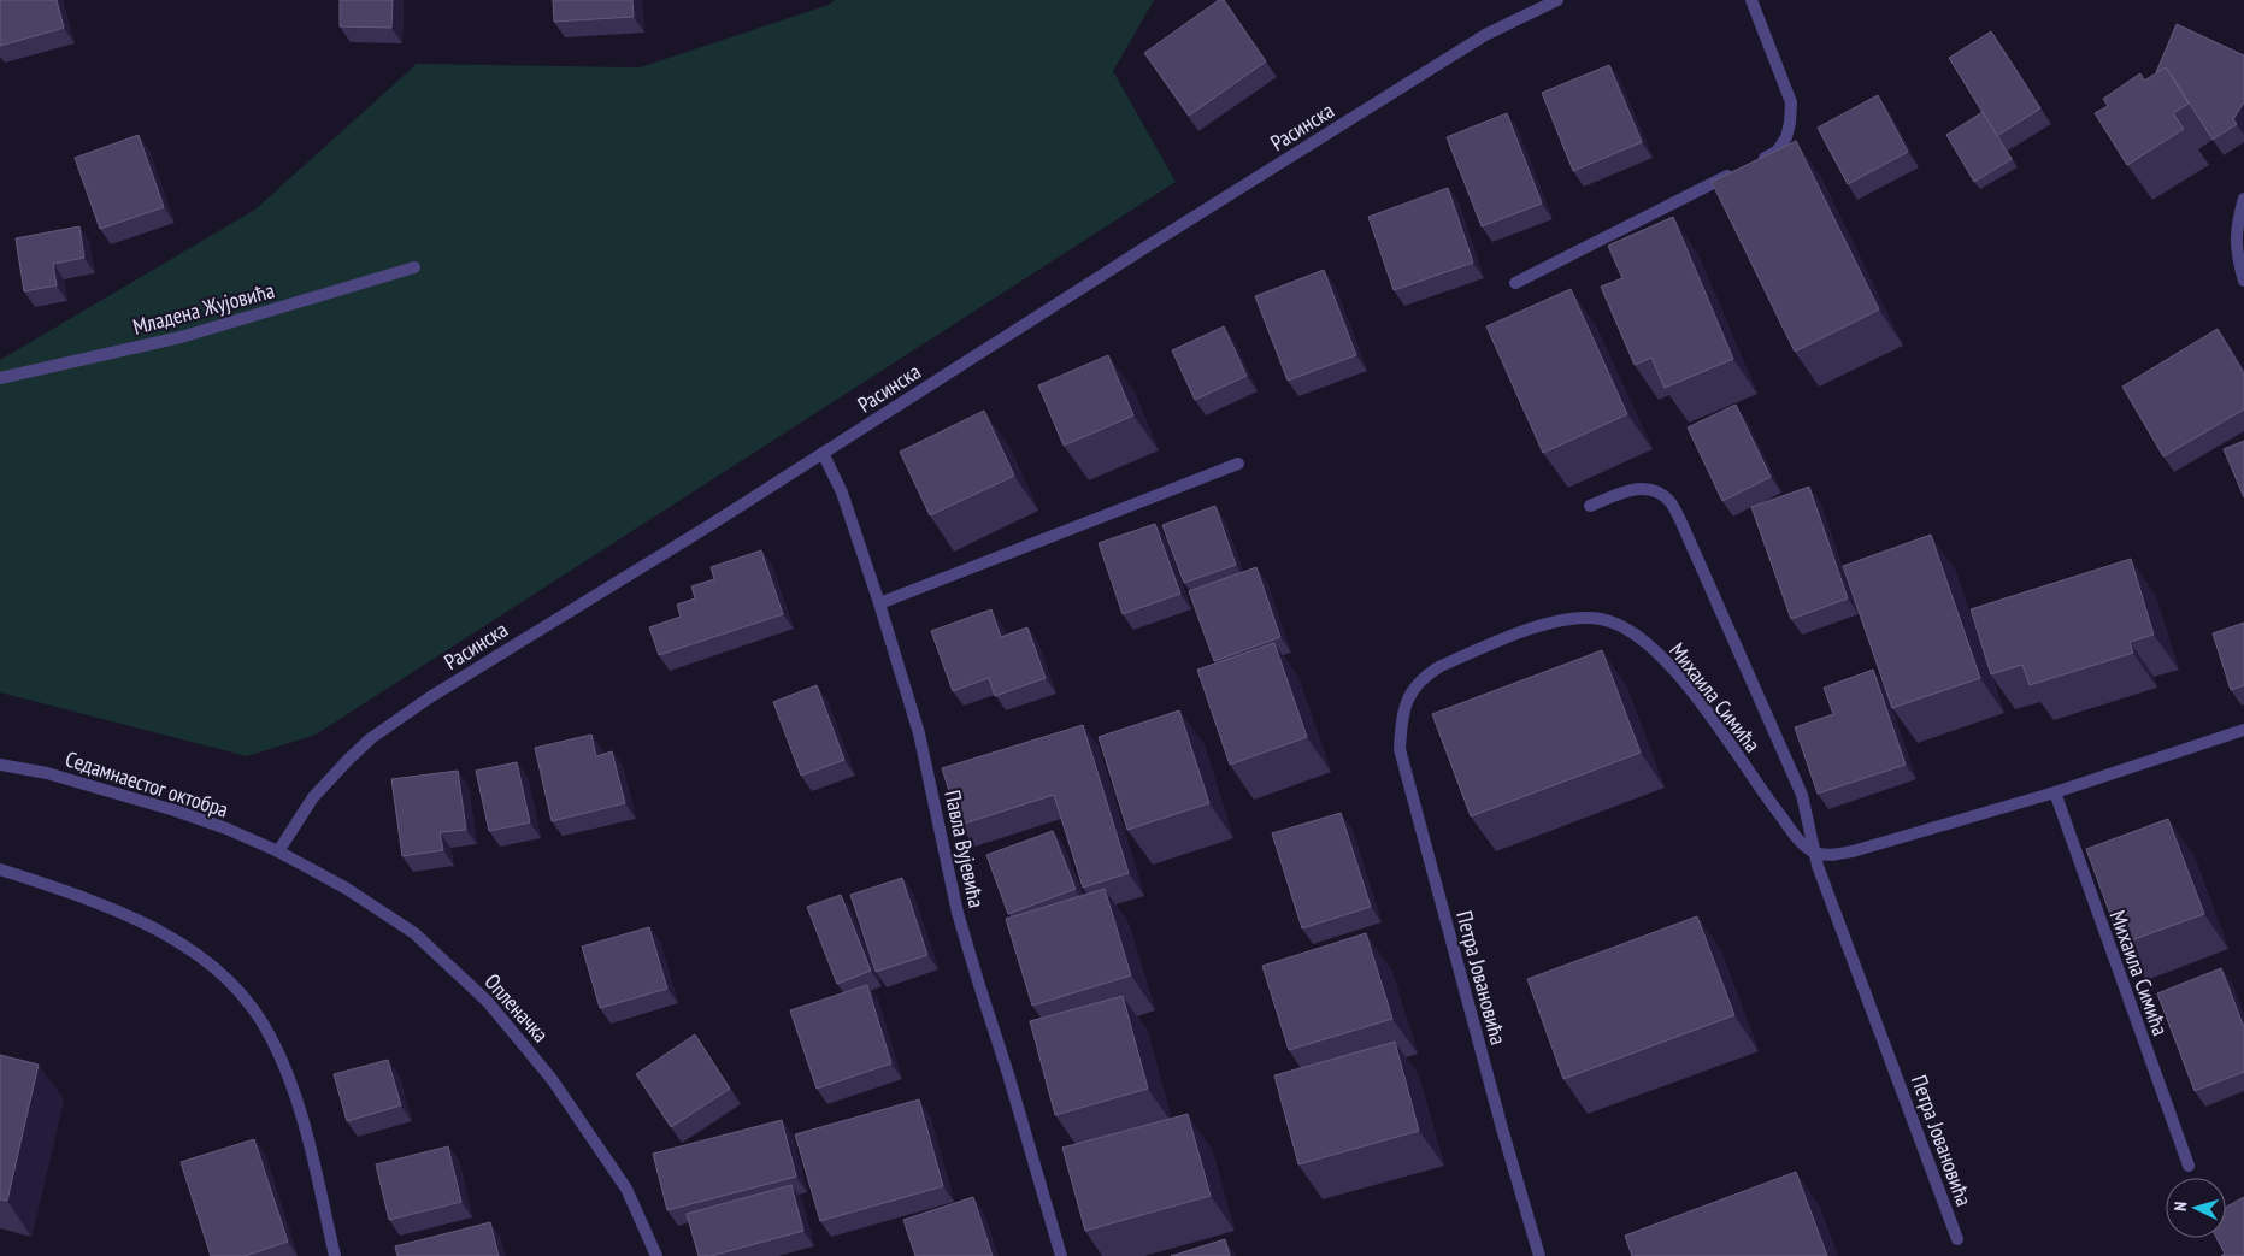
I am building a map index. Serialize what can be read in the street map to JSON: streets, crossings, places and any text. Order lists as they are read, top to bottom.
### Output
{
  "streets": {
    "street": [
      "Расинска",
      "Младена Жујовића",
      "Михаила Симића",
      "Седамнаестог октобра",
      "Павла Вујевића",
      "Петра Јовановића",
      "Опленачка"
    ]
  },
  "crossings": [
    ["Расинска", "Седамнаестог октобра"],
    ["Расинска", "Павла Вујевића"],
    ["Расинска", "Опленачка"],
    ["Михаила Симића", "Петра Јовановића"],
    ["Седамнаестог октобра", "Опленачка"]
  ],
  "north": "left"
}
